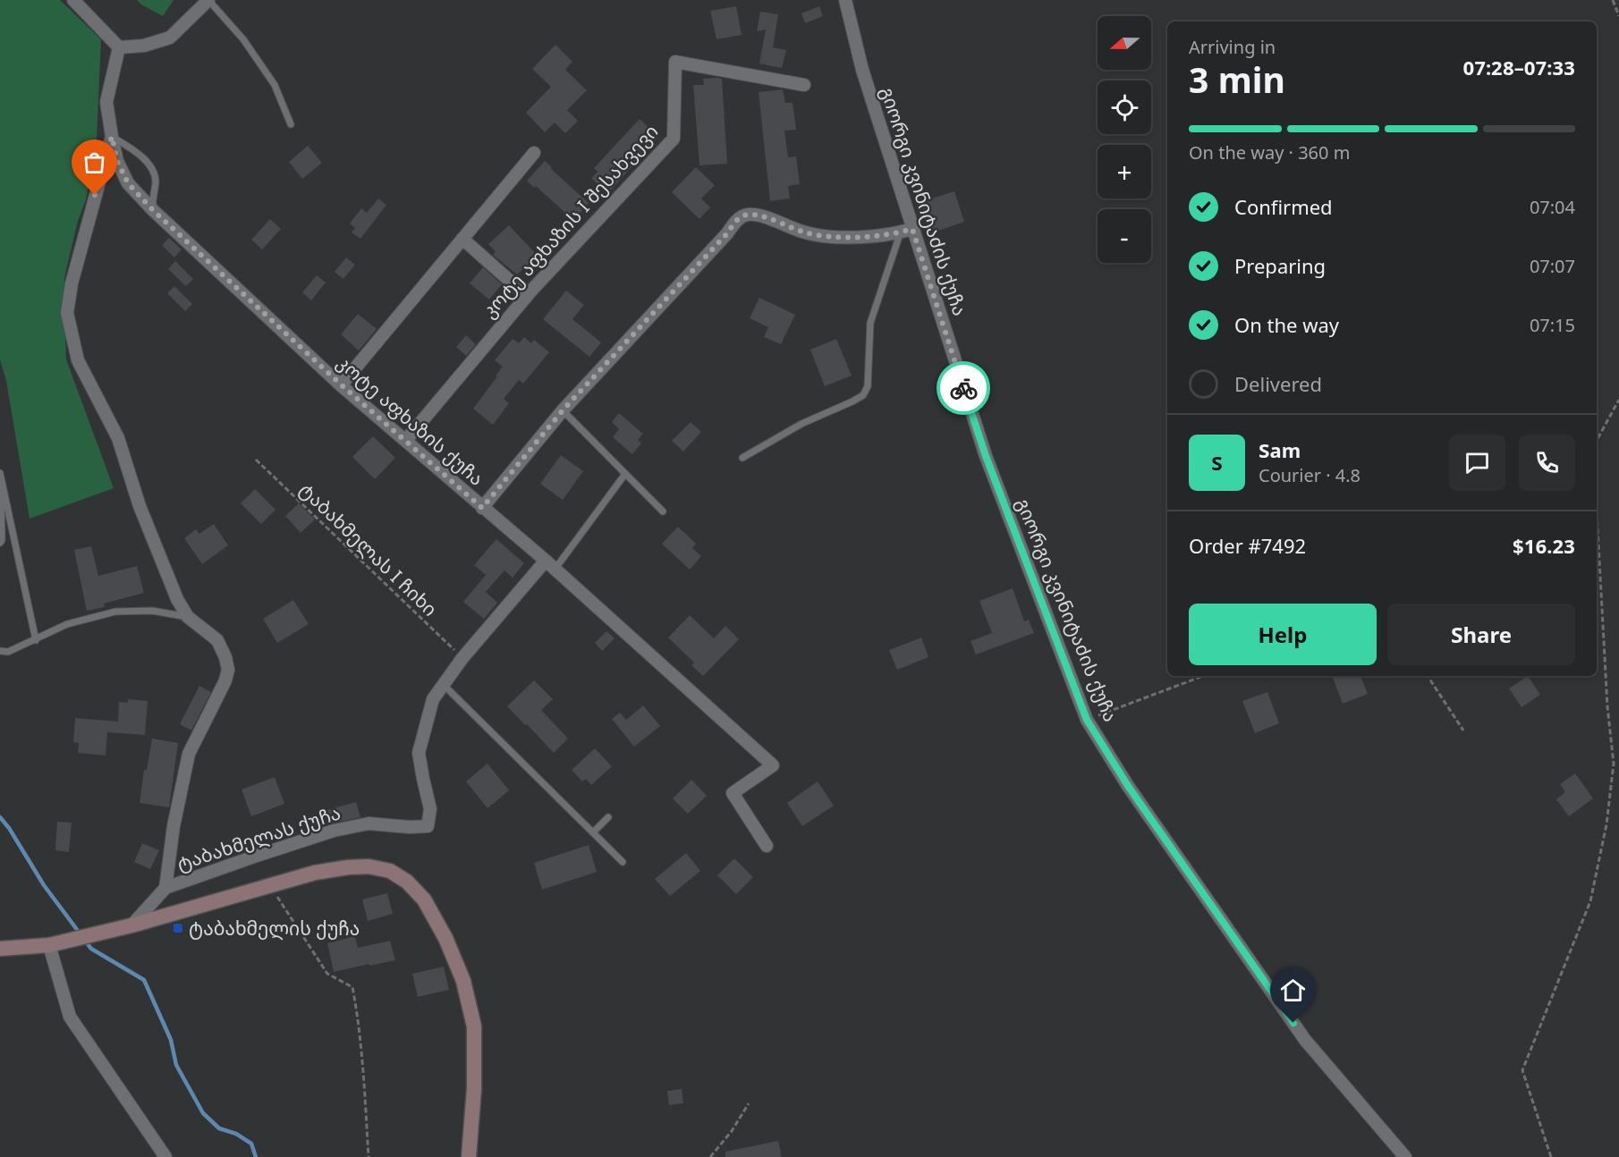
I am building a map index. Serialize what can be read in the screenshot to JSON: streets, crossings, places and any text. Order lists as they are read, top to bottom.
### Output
{
  "streets": {
    "street": [
      "გიორგი კვინიტაძის ქუჩა",
      "კოტე აფხაზის I შესახვევი",
      "კოტე აფხაზის ქუჩა",
      "ტაბახმელას ქუჩა"
    ],
    "path": ["ტაბახმელას I ჩიხი"]
  },
  "crossings": [
    ["კოტე აფხაზის I შესახვევი", "კოტე აფხაზის ქუჩა"],
    ["კოტე აფხაზის ქუჩა", "ტაბახმელას ქუჩა"],
    ["ტაბახმელას I ჩიხი", "ტაბახმელას ქუჩა"]
  ],
  "places": {
    "transit": ["ტაბახმელის ქუჩა"]
  },
  "north": "left",
  "page": {
    "map_buttons": ["+", "−"],
    "heading": ["3 min", "Arriving in", "07:28–07:33"],
    "panel": [
      "Sam",
      "Courier · 4.8",
      "Order #7492",
      "$16.23"
    ],
    "bar": "On the way · 360 m",
    "list": [
      ["Confirmed", "07:04"],
      ["Preparing", "07:07"],
      ["On the way", "07:15"],
      "Delivered"
    ],
    "round": "S",
    "buttons": ["Help", "Share"]
  }
}
